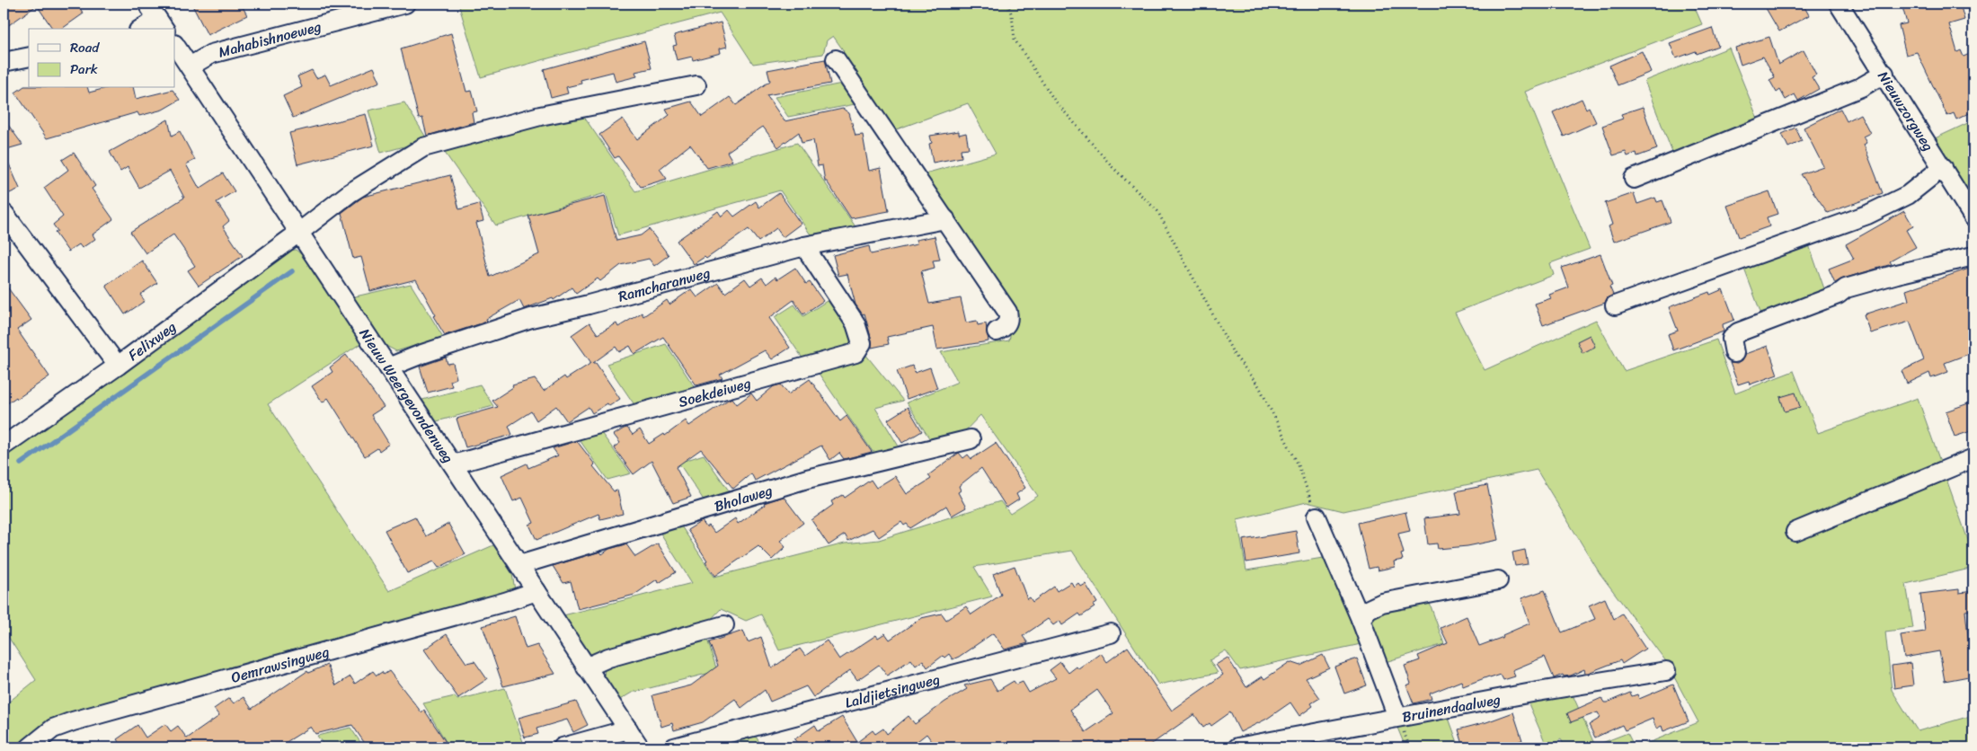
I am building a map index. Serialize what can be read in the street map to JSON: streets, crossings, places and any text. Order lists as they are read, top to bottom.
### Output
{
  "streets": {
    "street": [
      "Mahabishnoeweg",
      "Nieuwzorgweg",
      "Ramcharanweg",
      "Felixweg",
      "Soekdeiweg",
      "Nieuw Weergevondenweg",
      "Bholaweg",
      "Oemrawsingweg",
      "Laldjietsingweg",
      "Bruinendaalweg"
    ]
  },
  "crossings": [
    ["Mahabishnoeweg", "Nieuw Weergevondenweg"],
    ["Ramcharanweg", "Soekdeiweg"],
    ["Ramcharanweg", "Nieuw Weergevondenweg"],
    ["Felixweg", "Nieuw Weergevondenweg"],
    ["Soekdeiweg", "Nieuw Weergevondenweg"],
    ["Nieuw Weergevondenweg", "Bholaweg"],
    ["Nieuw Weergevondenweg", "Oemrawsingweg"]
  ],
  "legend": ["Road", "Park"]
}
